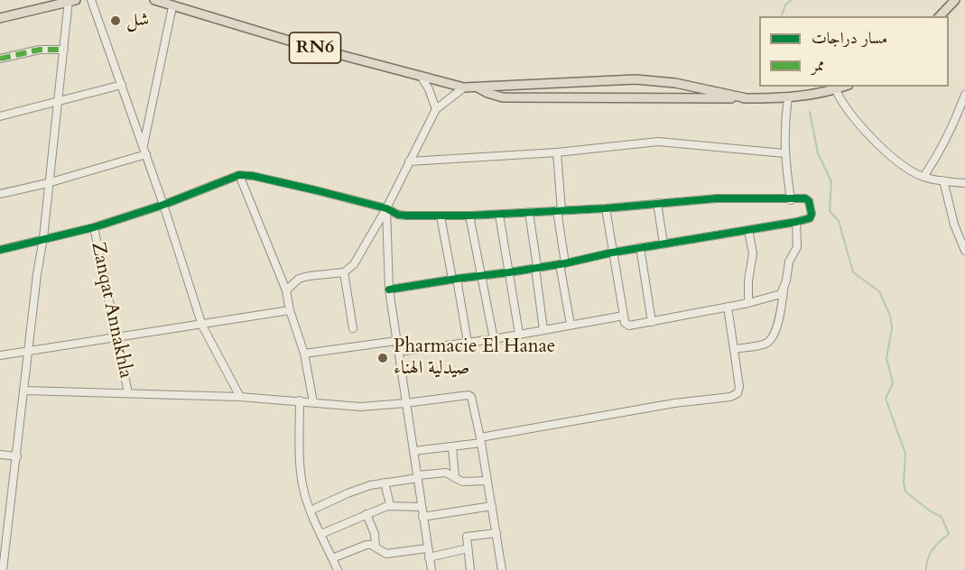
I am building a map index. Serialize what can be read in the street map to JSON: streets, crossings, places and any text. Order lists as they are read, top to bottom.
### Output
{
  "streets": {
    "main road": ["RN6"],
    "street": ["Zanqat Annakhla"]
  },
  "places": ["شل", "Pharmacie El Hanae صيدلية الهناء"],
  "legend": ["مسار دراجات", "ممر"]
}
